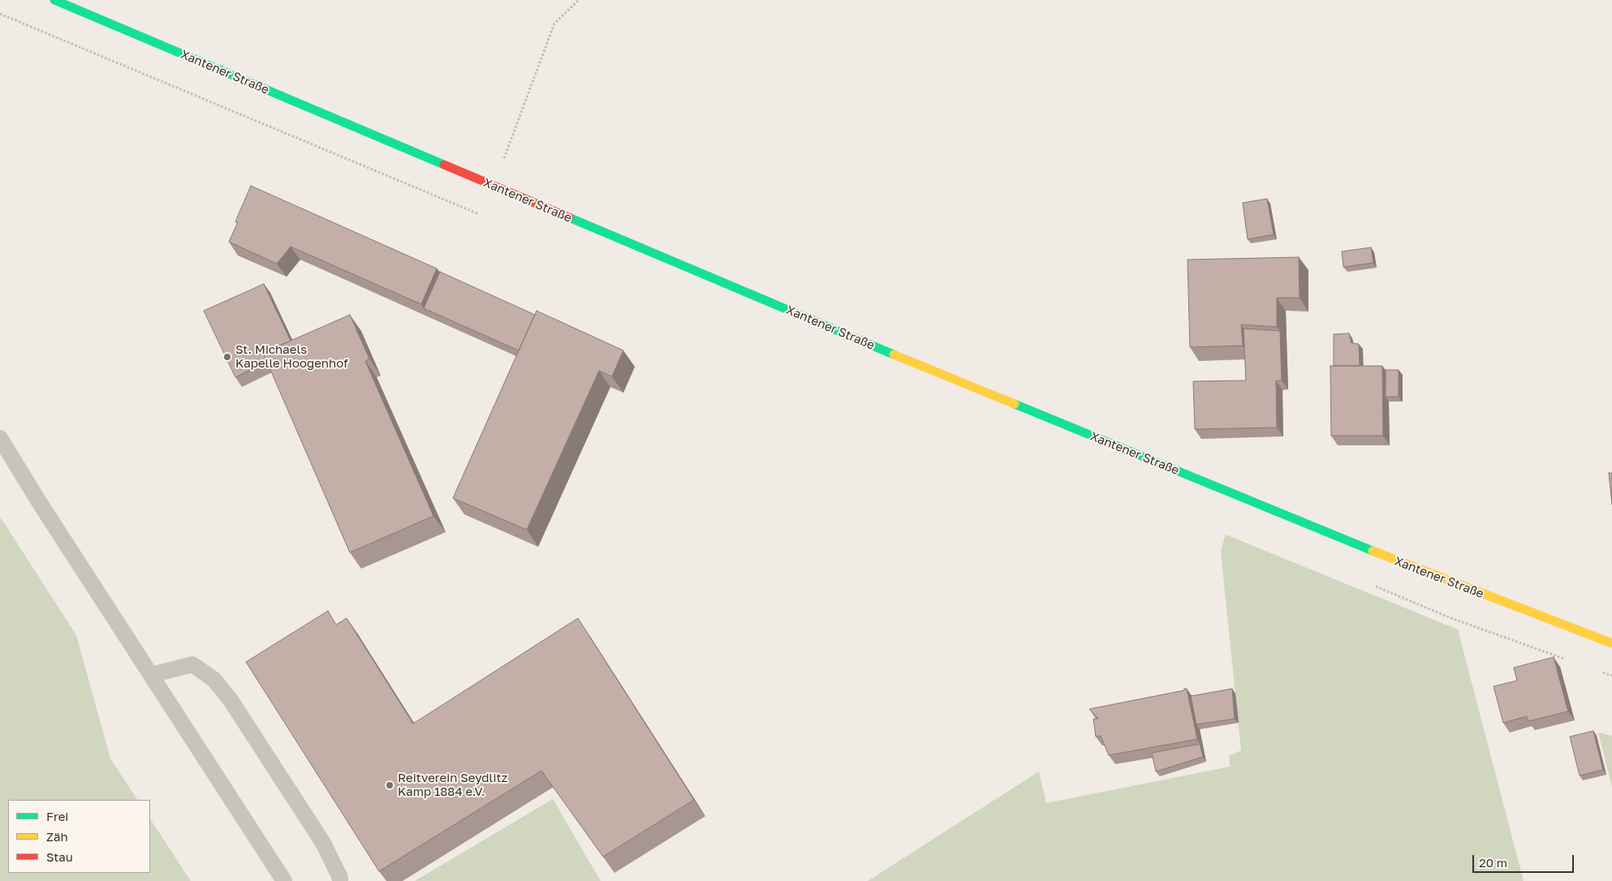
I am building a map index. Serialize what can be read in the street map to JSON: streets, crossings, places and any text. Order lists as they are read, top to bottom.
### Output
{
  "streets": {
    "main road": ["Xantener Straße"]
  },
  "places": ["St. Michaels Kapelle Hoogenhof", "Reitverein Seydlitz Kamp 1884 e.V."],
  "legend": ["Frei", "Zäh", "Stau"],
  "scale_bar": "20 m"
}
